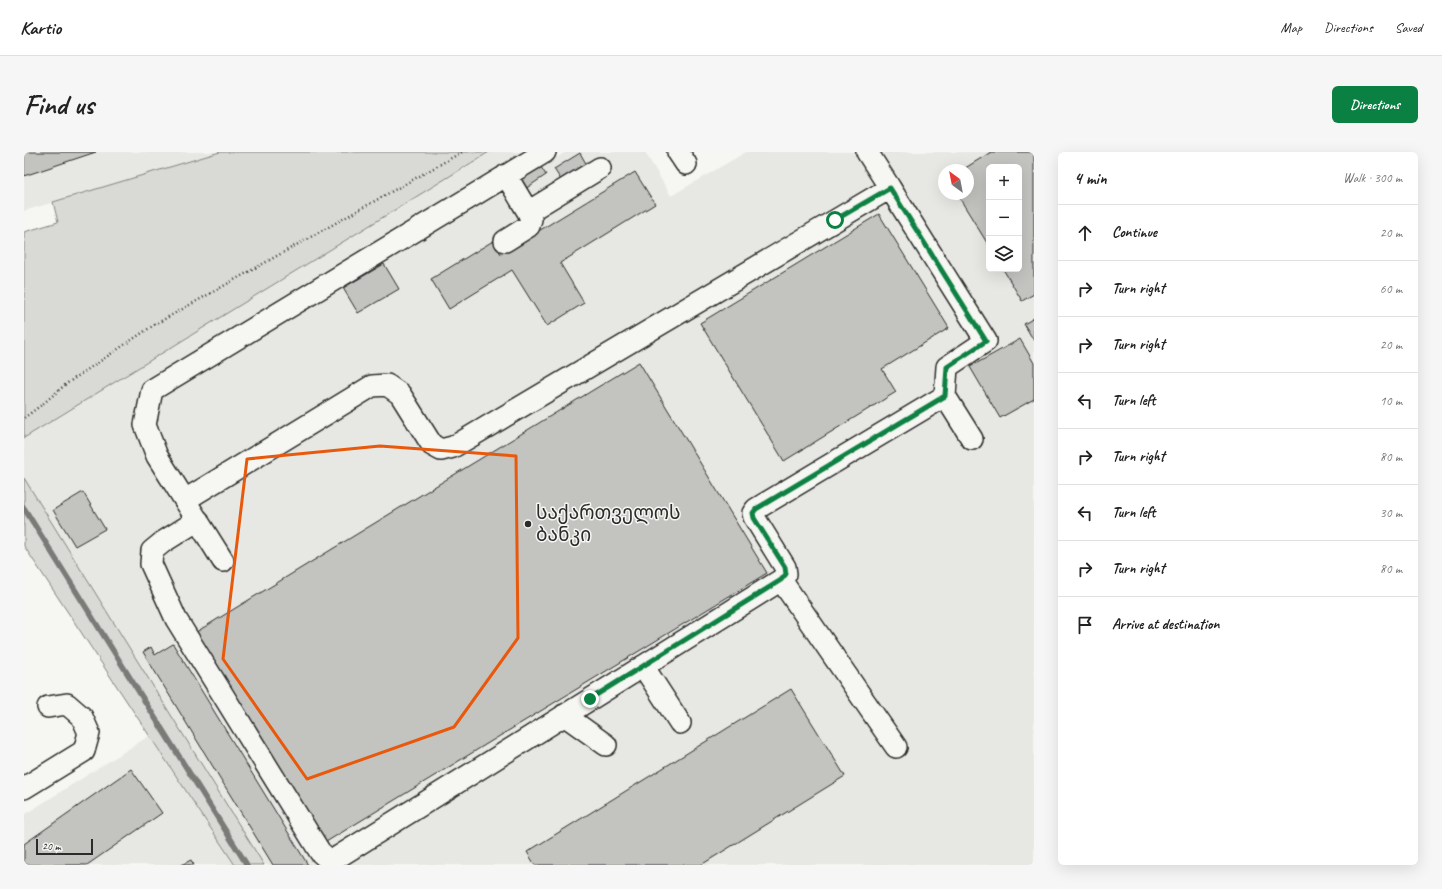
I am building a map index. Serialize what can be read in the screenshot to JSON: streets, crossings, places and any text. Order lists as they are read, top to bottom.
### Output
{
  "places": ["საქართველოს ბანკი"],
  "scale_bar": "20 m",
  "north": "top left",
  "page": {
    "header": "Kartio",
    "nav": ["Map", "Directions", "Saved"],
    "buttons": "Directions",
    "title": "Find us",
    "heading": ["4 min", "Walk · 300 m"],
    "map_buttons": ["+", "−"],
    "list": [
      ["Continue", "20 m"],
      ["Turn right", "60 m"],
      ["Turn right", "20 m"],
      ["Turn left", "10 m"],
      ["Turn right", "80 m"],
      ["Turn left", "30 m"],
      ["Turn right", "80 m"],
      "Arrive at destination"
    ],
    "scale": "20 m"
  }
}
